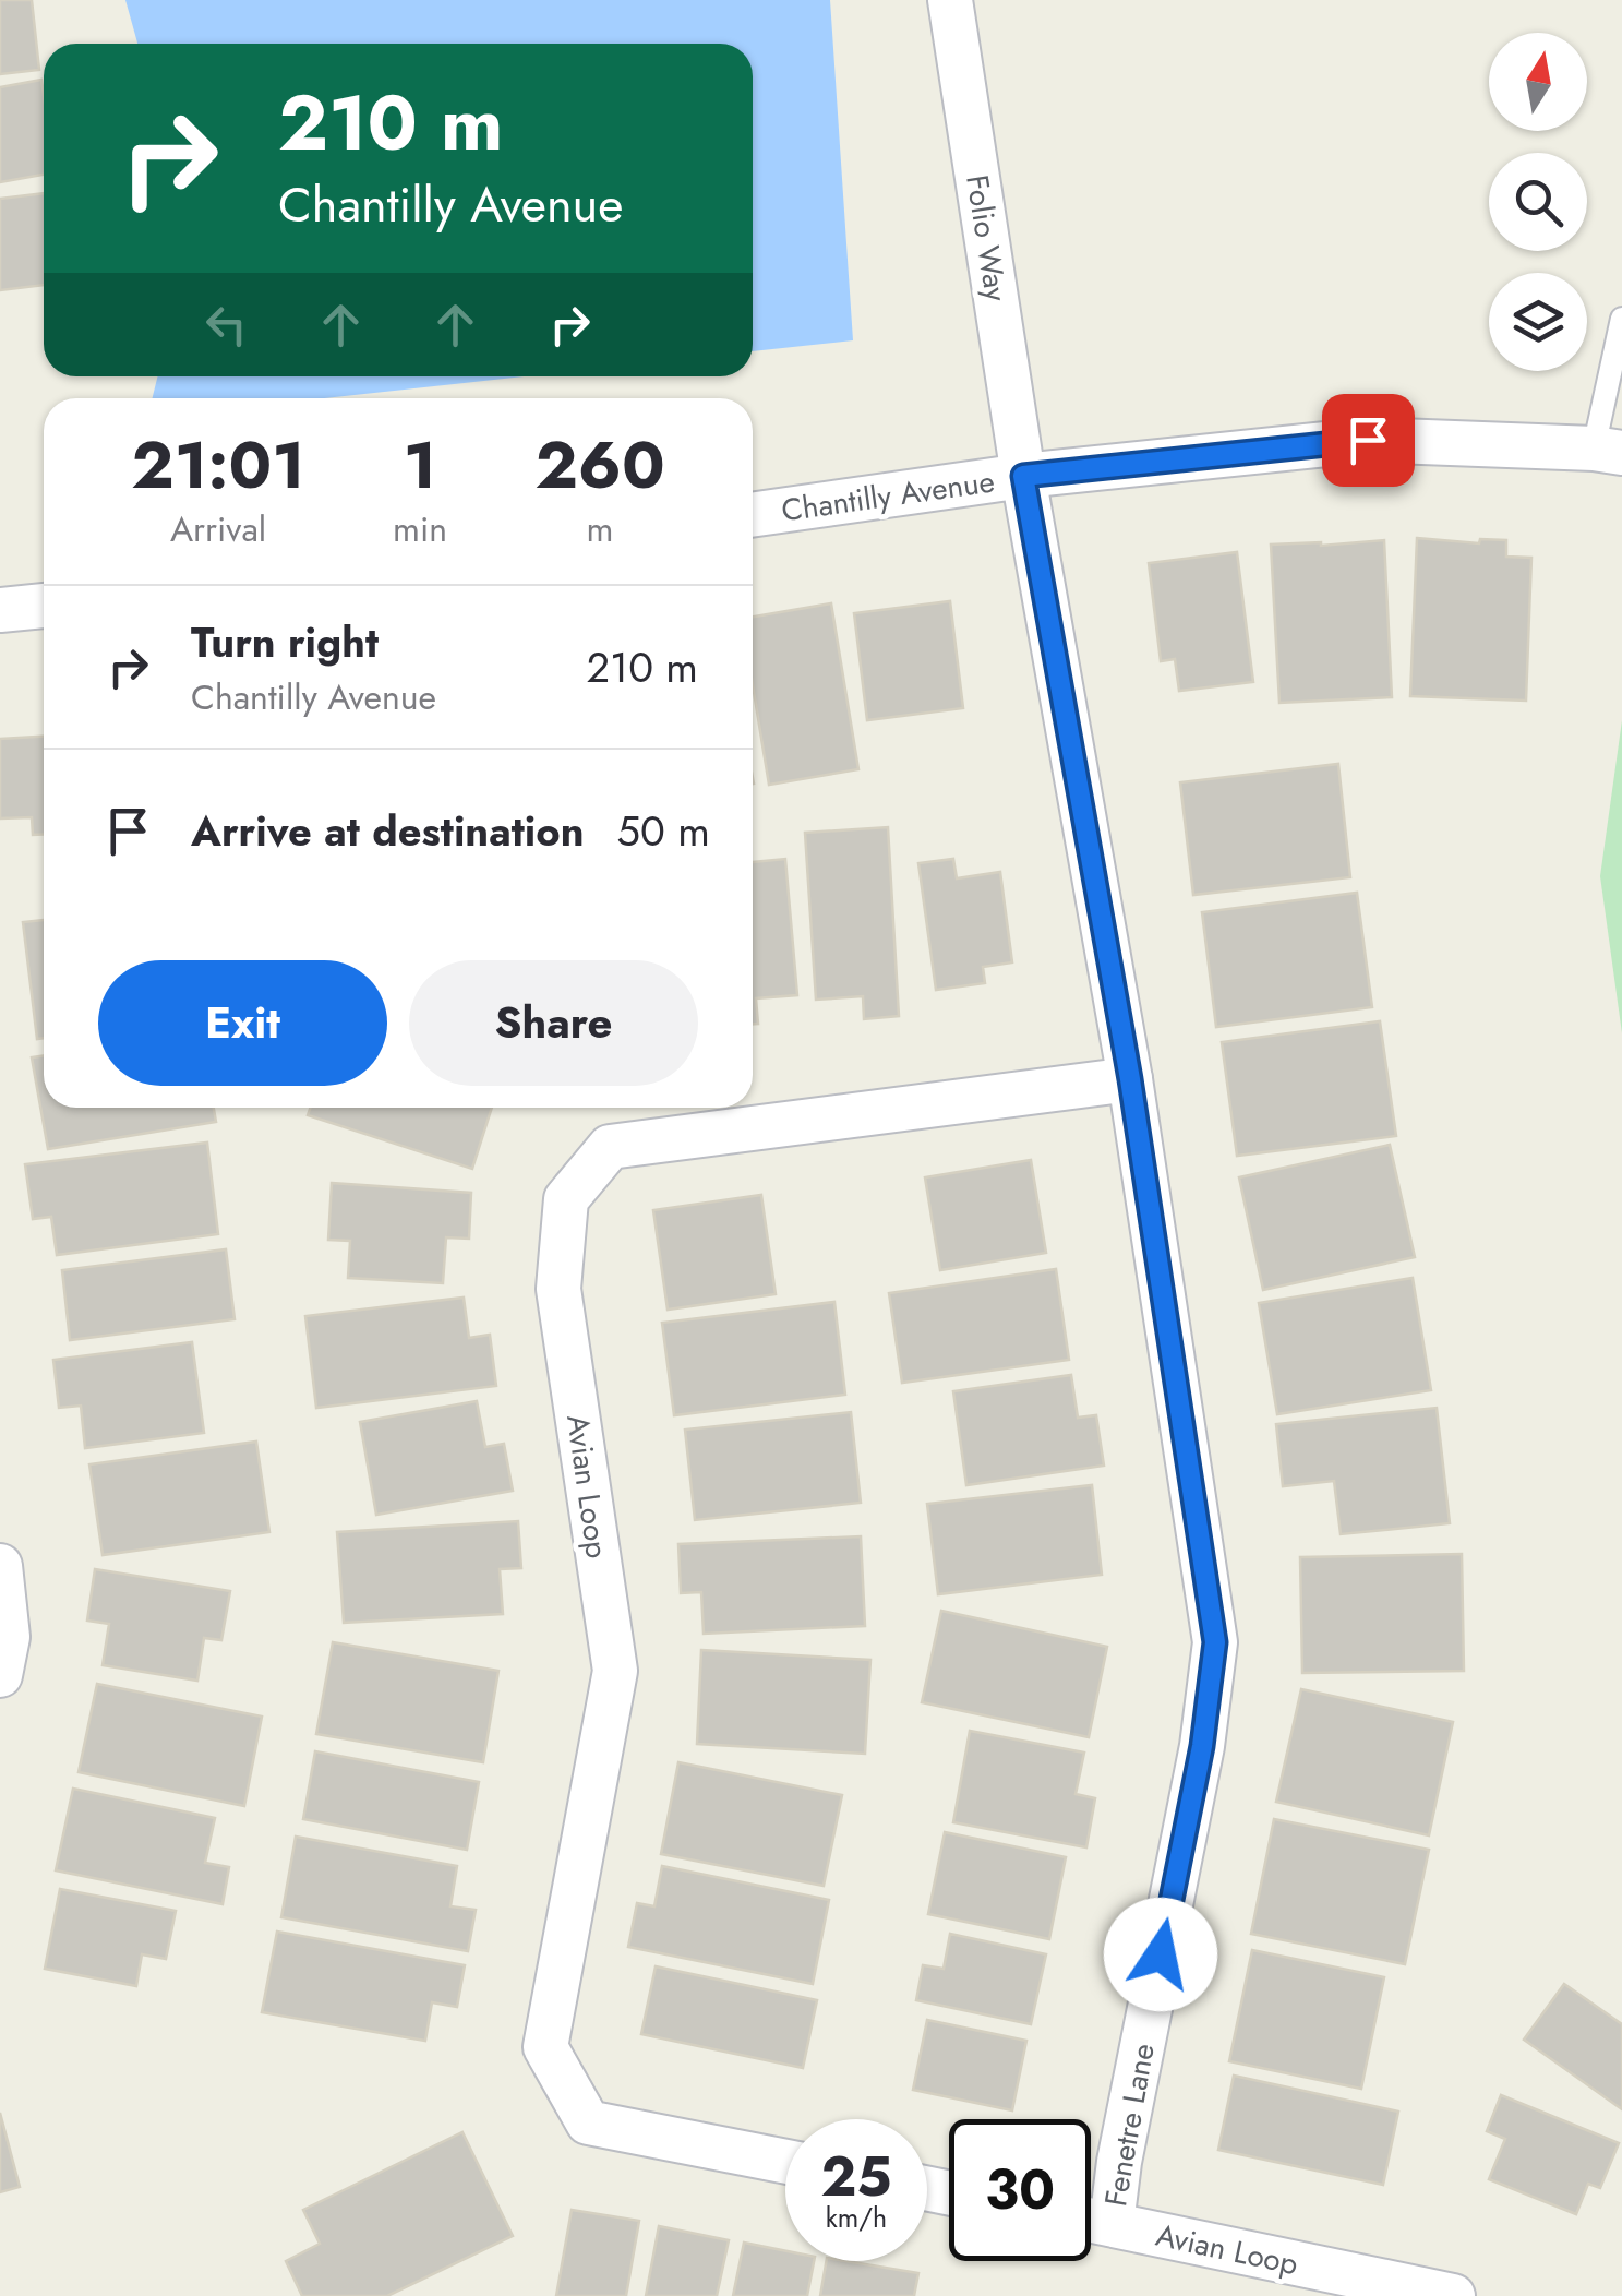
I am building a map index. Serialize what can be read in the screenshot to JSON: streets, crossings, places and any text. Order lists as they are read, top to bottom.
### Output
{
  "streets": {
    "street": [
      "Folio Way",
      "Chantilly Avenue",
      "Avian Loop",
      "Fenetre Lane"
    ]
  },
  "crossings": [
    ["Folio Way", "Chantilly Avenue"],
    ["Folio Way", "Fenetre Lane"],
    ["Chantilly Avenue", "Fenetre Lane"],
    ["Avian Loop", "Fenetre Lane"]
  ],
  "north": "top",
  "page": {
    "turn": ["210 m", "Chantilly Avenue"],
    "eta": [
      "21:01",
      "Arrival",
      "1",
      "min",
      "260",
      "m"
    ],
    "list": [
      {
        "name": "Turn right",
        "note": "Chantilly Avenue",
        "value": "210 m"
      },
      {
        "name": "Arrive at destination",
        "value": "50 m"
      }
    ],
    "buttons": ["Exit", "Share"],
    "speed": "25 km/h",
    "limit": "30"
  }
}
